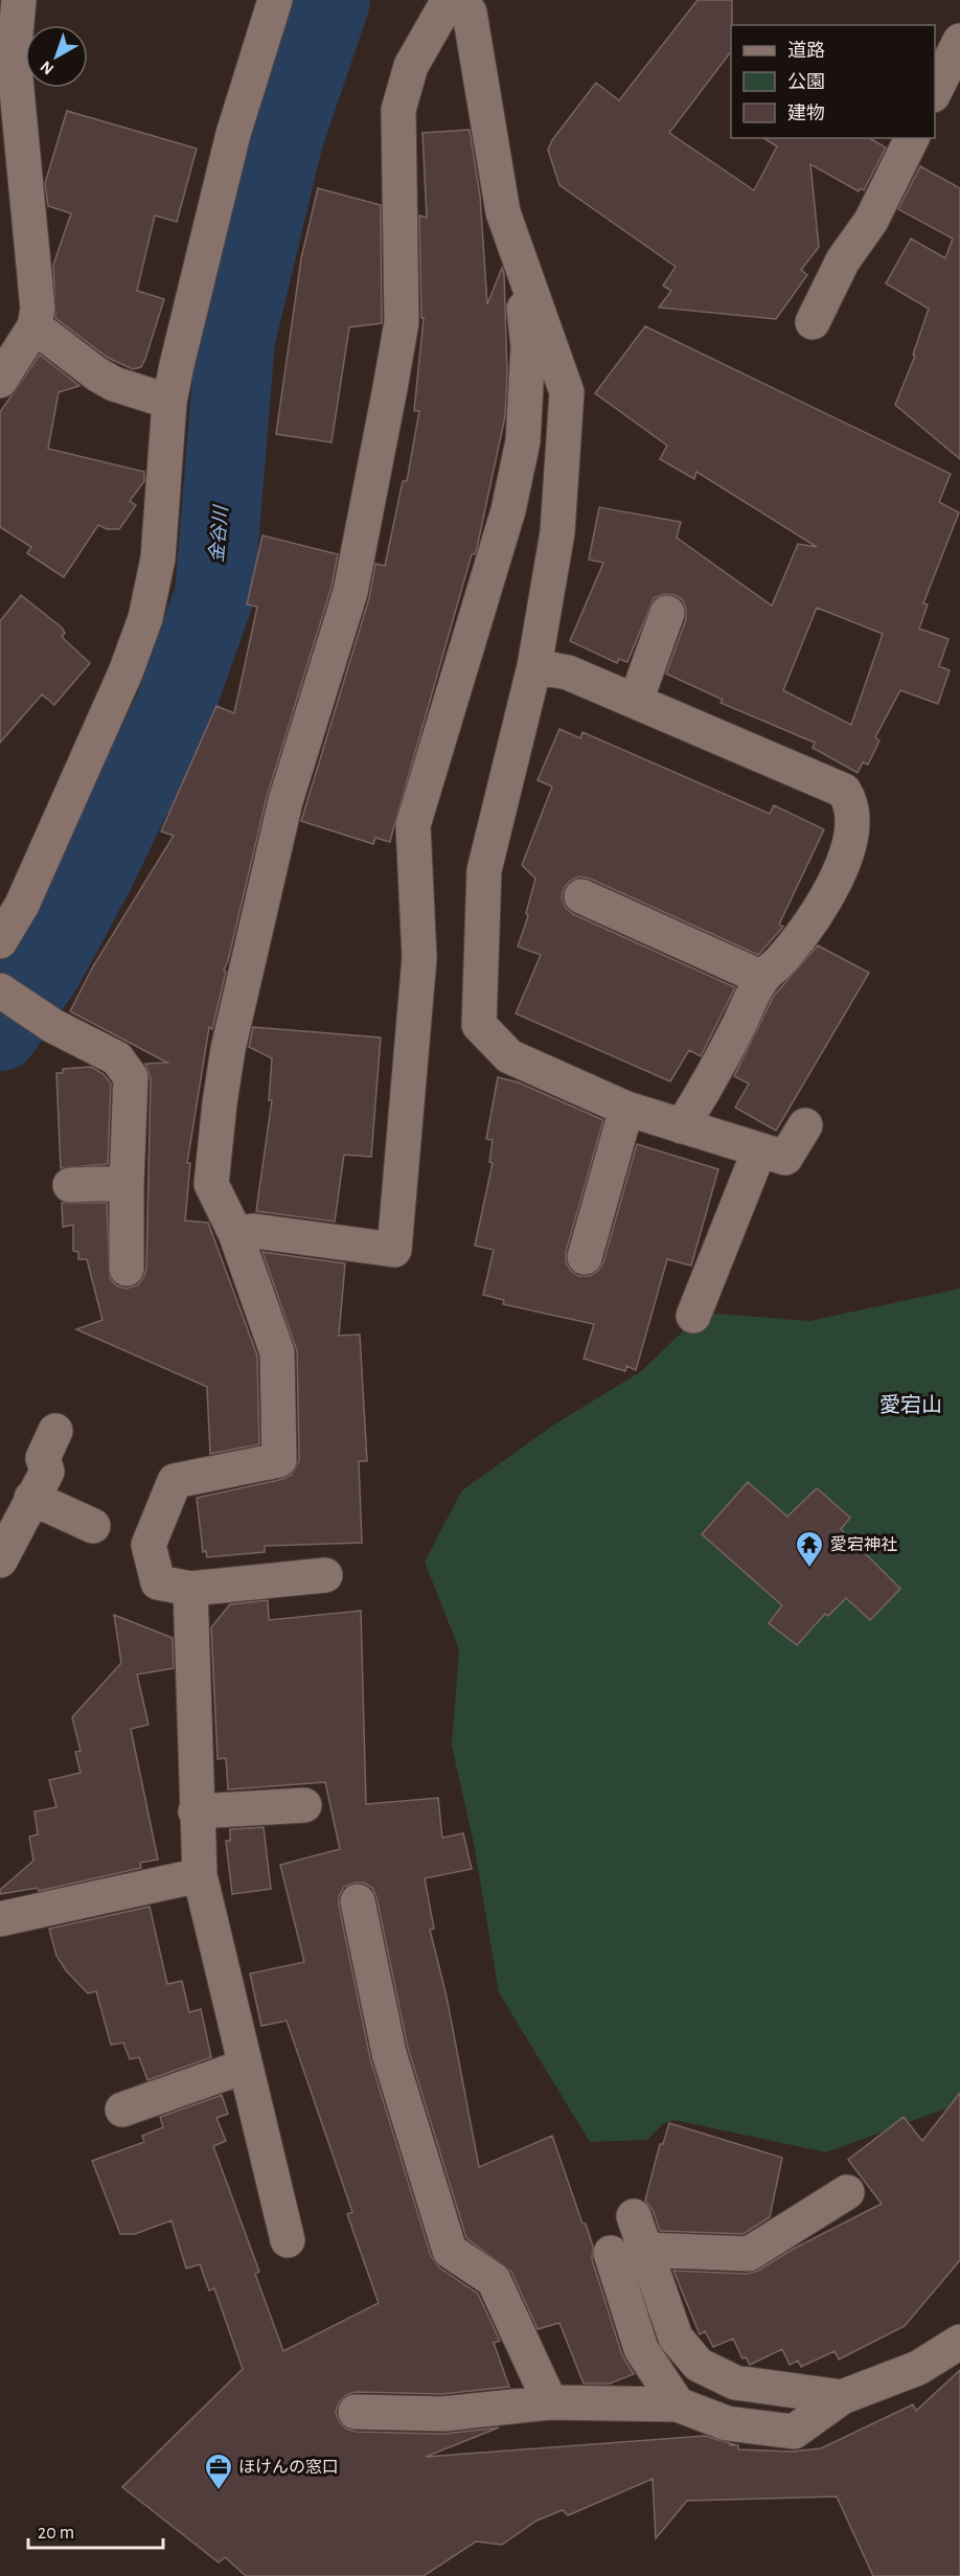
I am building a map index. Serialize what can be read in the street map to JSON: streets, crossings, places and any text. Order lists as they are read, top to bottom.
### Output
{
  "districts": ["愛宕山"],
  "water": ["金谷川"],
  "places": {
    "temple": ["愛宕神社"],
    "office": ["ほけんの窓口"]
  },
  "legend": ["道路", "公園", "建物"],
  "scale_bar": "20 m",
  "north": "bottom left"
}
